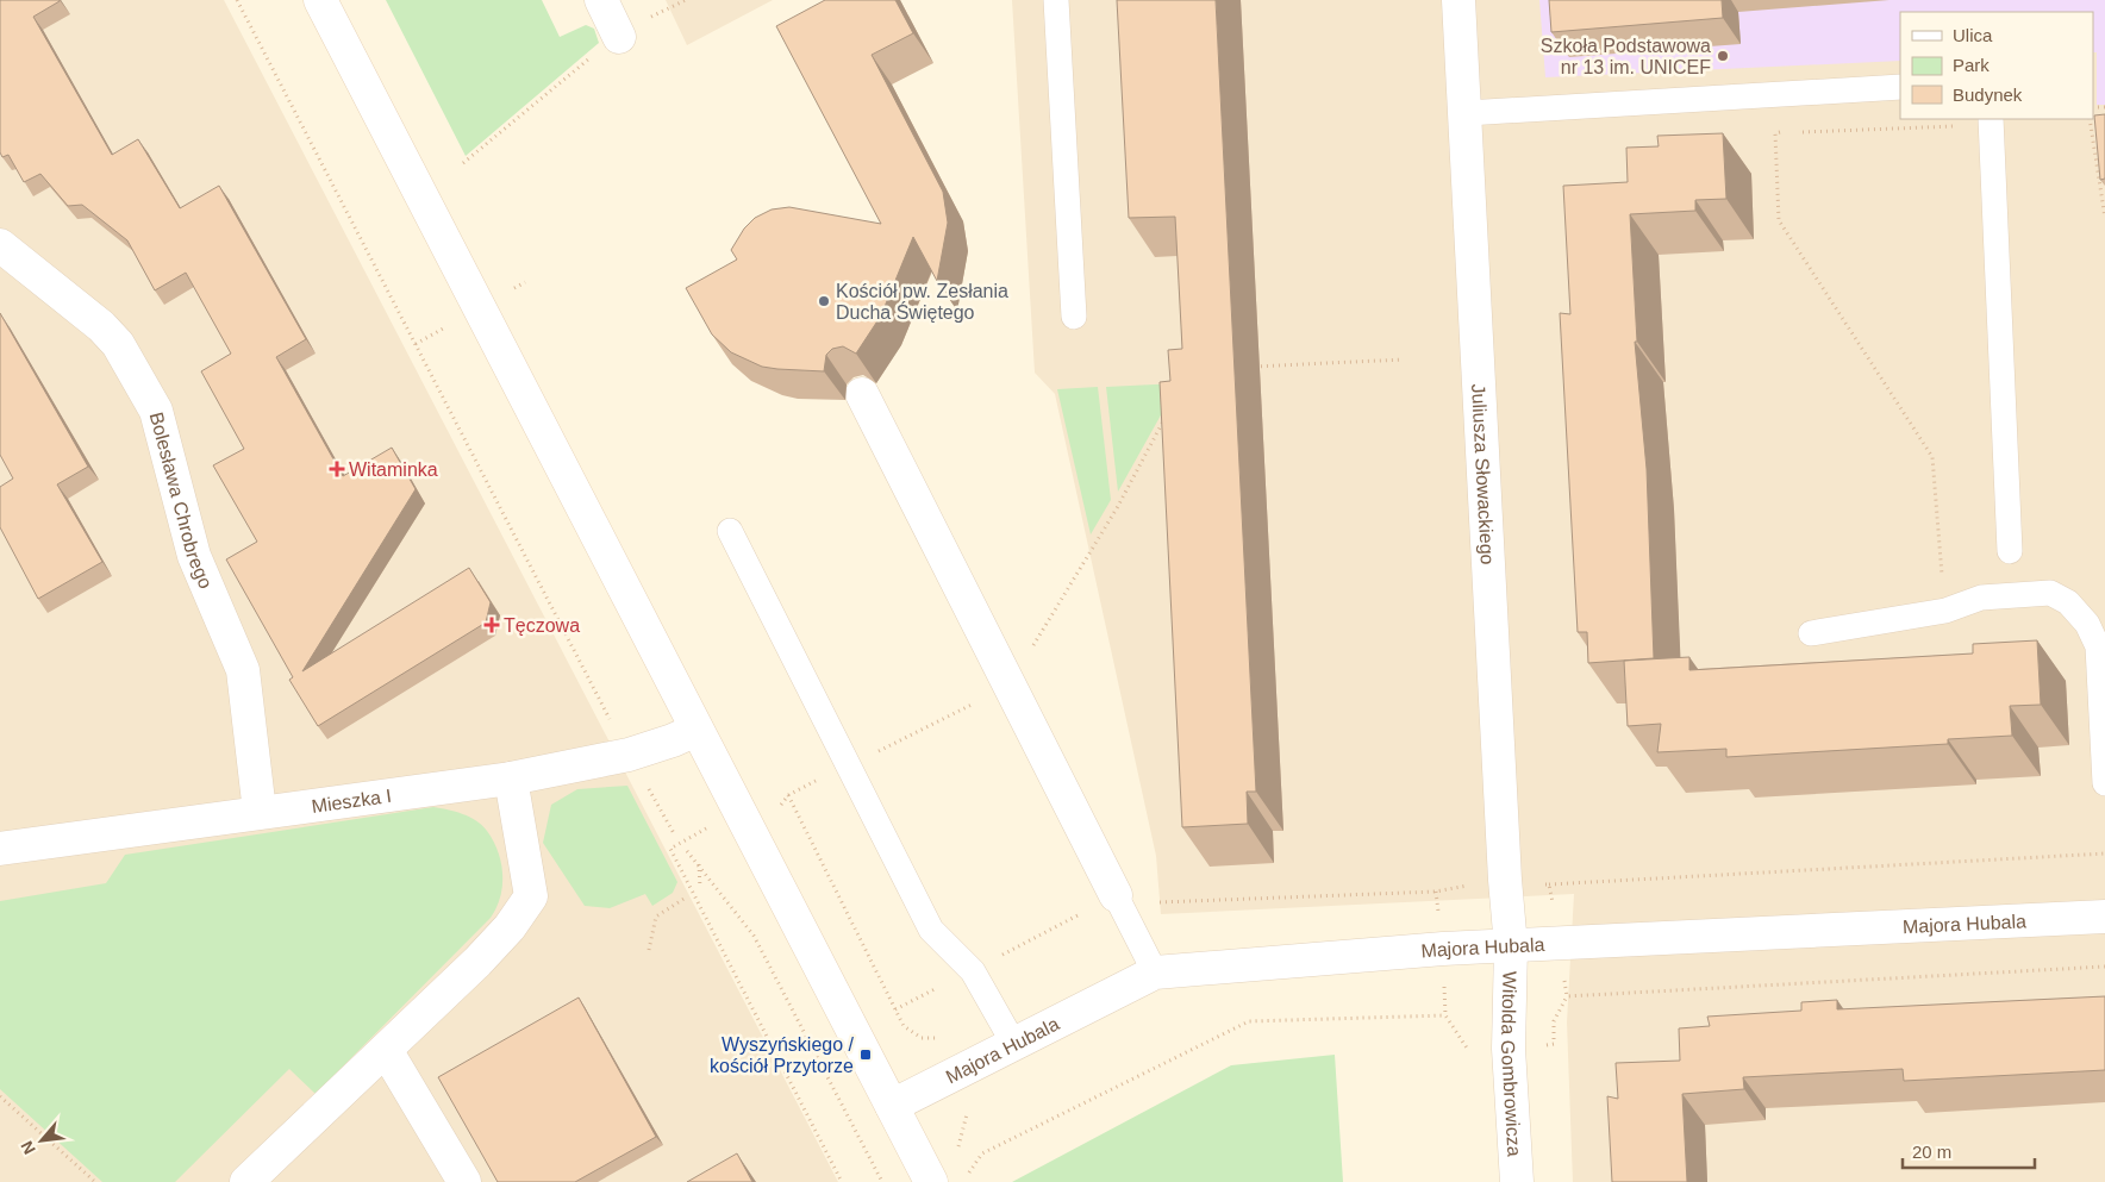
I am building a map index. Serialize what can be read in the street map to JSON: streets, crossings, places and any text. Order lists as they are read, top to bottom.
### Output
{
  "streets": {
    "street": [
      "Juliusza Słowackiego",
      "Bolesława Chrobrego",
      "Mieszka I",
      "Majora Hubala",
      "Witolda Gombrowicza"
    ]
  },
  "crossings": [
    ["Juliusza Słowackiego", "Majora Hubala"],
    ["Juliusza Słowackiego", "Witolda Gombrowicza"],
    ["Bolesława Chrobrego", "Mieszka I"],
    ["Majora Hubala", "Witolda Gombrowicza"]
  ],
  "places": {
    "other": ["Szkoła Podstawowa nr 13 im. UNICEF", "Kościół pw. Zesłania Ducha Świętego"],
    "health": ["Witaminka", "Tęczowa"],
    "transit": ["Wyszyńskiego / kościół Przytorze"]
  },
  "legend": ["Ulica", "Park", "Budynek"],
  "scale_bar": "20 m",
  "north": "bottom left"
}
